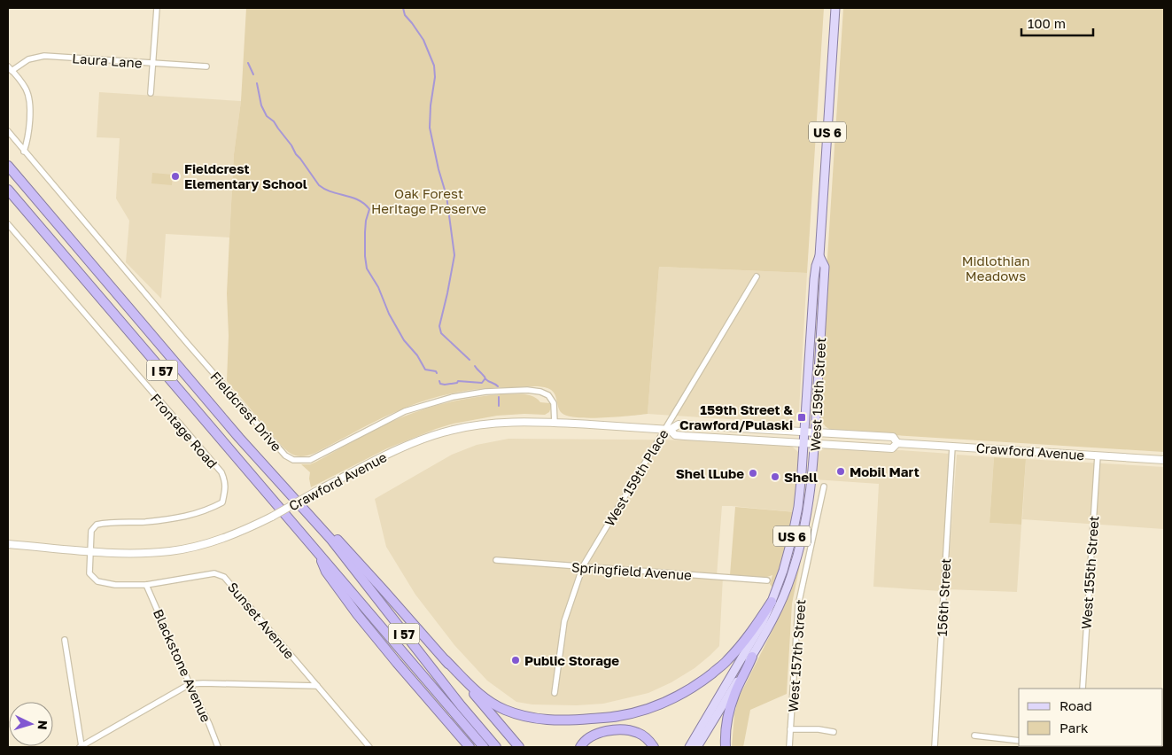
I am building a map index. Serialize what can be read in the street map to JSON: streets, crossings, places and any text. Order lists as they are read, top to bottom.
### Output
{
  "streets": {
    "highway": ["I 57"],
    "main road": ["US 6", "West 159th Street", "Crawford Avenue"],
    "street": [
      "Laura Lane",
      "Fieldcrest Drive",
      "Frontage Road",
      "West 159th Place",
      "Springfield Avenue",
      "West 155th Street",
      "156th Street",
      "Sunset Avenue",
      "West 157th Street",
      "Blackstone Avenue"
    ]
  },
  "crossings": [
    ["West 159th Street", "Crawford Avenue"],
    ["Fieldcrest Drive", "Crawford Avenue"],
    ["Frontage Road", "Crawford Avenue"],
    ["Frontage Road", "Sunset Avenue"],
    ["Crawford Avenue", "West 159th Place"],
    ["Crawford Avenue", "West 155th Street"],
    ["Crawford Avenue", "156th Street"],
    ["Crawford Avenue", "Sunset Avenue"],
    ["West 159th Place", "Springfield Avenue"],
    ["Sunset Avenue", "Blackstone Avenue"]
  ],
  "parks": ["Oak Forest Heritage Preserve", "Midlothian Meadows"],
  "places": {
    "other": [
      "Fieldcrest Elementary School",
      "Mobil Mart",
      "Shel lLube",
      "Shell",
      "Public Storage"
    ],
    "transit": ["159th Street & Crawford/Pulaski"]
  },
  "legend": ["Road", "Park"],
  "scale_bar": "100 m",
  "north": "right"
}
